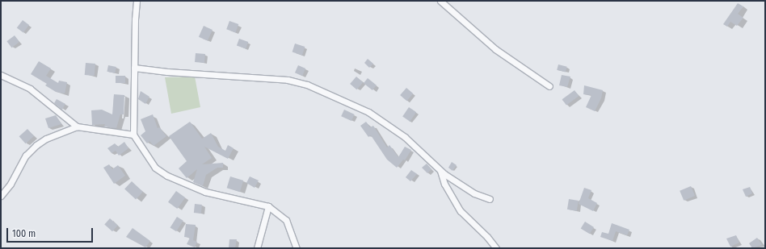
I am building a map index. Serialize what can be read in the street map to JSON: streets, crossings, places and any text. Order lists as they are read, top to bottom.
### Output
{
  "scale_bar": "100 m"
}
